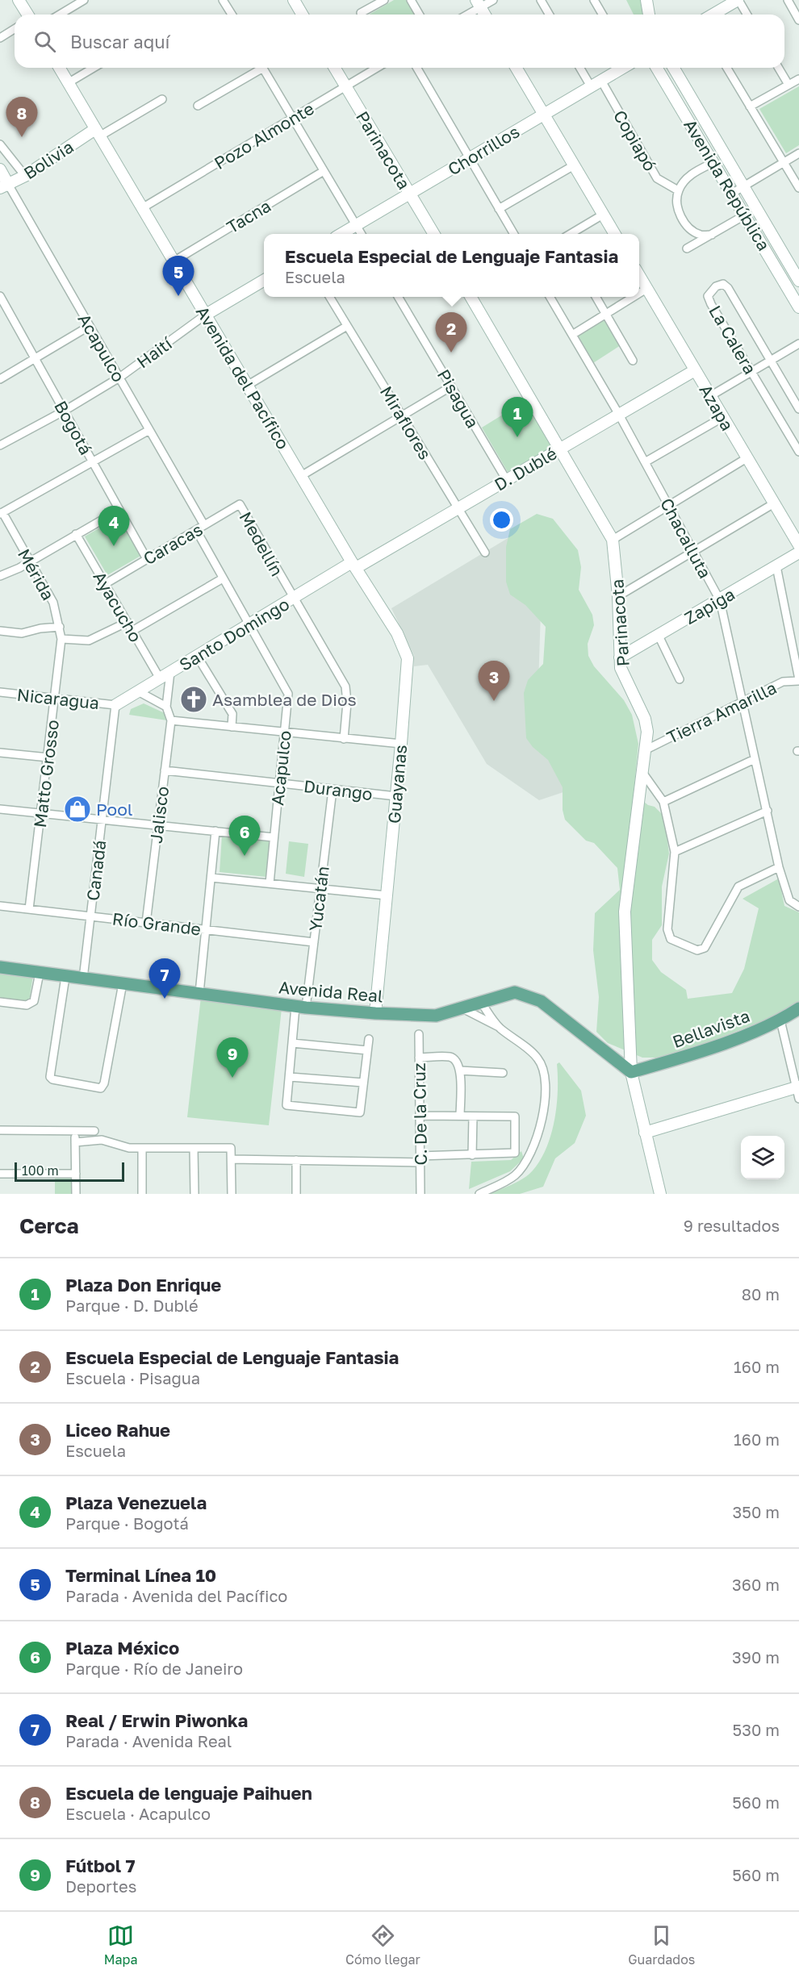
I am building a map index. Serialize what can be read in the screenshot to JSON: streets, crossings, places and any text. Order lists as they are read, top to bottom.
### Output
{
  "streets": {
    "main road": ["Avenida Real", "Bellavista"],
    "street": [
      "Pozo Almonte",
      "Copiapó",
      "Parinacota",
      "Chorrillos",
      "Bolivia",
      "Avenida República",
      "Tacna",
      "La Calera",
      "Acapulco",
      "Haití",
      "Avenida del Pacífico",
      "Pisagua",
      "Azapa",
      "Miraflores",
      "Bogotá",
      "D. Dublé",
      "Chacalluta",
      "Caracas",
      "Medellín",
      "Mérida",
      "Zapiga",
      "Ayacucho",
      "Santo Domingo",
      "Nicaragua",
      "Tierra Amarilla",
      "Matto Grosso",
      "Guayanas",
      "Durango",
      "Jalisco",
      "Canadá",
      "Yucatán",
      "Río Grande",
      "C. De la Cruz"
    ]
  },
  "crossings": [
    ["Pozo Almonte", "Parinacota"],
    ["Pozo Almonte", "Avenida del Pacífico"],
    ["Copiapó", "Chorrillos"],
    ["Copiapó", "Avenida República"],
    ["Parinacota", "Chorrillos"],
    ["Parinacota", "D. Dublé"],
    ["Parinacota", "Zapiga"],
    ["Parinacota", "Tierra Amarilla"],
    ["Parinacota", "Avenida Real"],
    ["Parinacota", "Bellavista"],
    ["Bolivia", "Acapulco"],
    ["Bolivia", "Avenida del Pacífico"],
    ["Tacna", "Avenida del Pacífico"],
    ["Acapulco", "Haití"],
    ["Acapulco", "Caracas"],
    ["Acapulco", "Santo Domingo"],
    ["Acapulco", "Durango"],
    ["Haití", "Avenida del Pacífico"],
    ["Haití", "Bogotá"],
    ["Avenida del Pacífico", "D. Dublé"],
    ["Avenida del Pacífico", "Santo Domingo"],
    ["Avenida del Pacífico", "Guayanas"],
    ["Pisagua", "D. Dublé"],
    ["Azapa", "D. Dublé"],
    ["Miraflores", "D. Dublé"],
    ["Bogotá", "Caracas"],
    ["D. Dublé", "Chacalluta"],
    ["D. Dublé", "Santo Domingo"],
    ["D. Dublé", "Guayanas"],
    ["Chacalluta", "Zapiga"],
    ["Chacalluta", "Tierra Amarilla"],
    ["Caracas", "Medellín"],
    ["Caracas", "Ayacucho"],
    ["Medellín", "Santo Domingo"],
    ["Mérida", "Matto Grosso"],
    ["Ayacucho", "Santo Domingo"],
    ["Santo Domingo", "Nicaragua"],
    ["Santo Domingo", "Guayanas"],
    ["Santo Domingo", "Jalisco"],
    ["Santo Domingo", "Canadá"],
    ["Nicaragua", "Matto Grosso"],
    ["Nicaragua", "Canadá"],
    ["Matto Grosso", "Río Grande"],
    ["Guayanas", "Durango"],
    ["Guayanas", "Avenida Real"],
    ["Durango", "Jalisco"],
    ["Durango", "Yucatán"],
    ["Jalisco", "Río Grande"],
    ["Canadá", "Río Grande"],
    ["Canadá", "Avenida Real"],
    ["Yucatán", "Río Grande"],
    ["Yucatán", "Avenida Real"],
    ["Avenida Real", "Bellavista"]
  ],
  "places": {
    "church": ["Asamblea de Dios"],
    "shop": ["Pool"]
  },
  "scale_bar": "100 m",
  "page": {
    "search": "Buscar aquí",
    "pins": [
      "8",
      "5",
      "2",
      "1",
      "4",
      "3",
      "6",
      "7",
      "9"
    ],
    "popup": ["Escuela Especial de Lenguaje Fantasia", "Escuela"],
    "scale": "100 m",
    "heading": ["Cerca", "9 resultados"],
    "list": [
      {
        "mark": "1",
        "name": "Plaza Don Enrique",
        "note": "Parque · D. Dublé",
        "value": "80 m"
      },
      {
        "mark": "2",
        "name": "Escuela Especial de Lenguaje Fantasia",
        "note": "Escuela · Pisagua",
        "value": "160 m"
      },
      {
        "mark": "3",
        "name": "Liceo Rahue",
        "note": "Escuela",
        "value": "160 m"
      },
      {
        "mark": "4",
        "name": "Plaza Venezuela",
        "note": "Parque · Bogotá",
        "value": "350 m"
      },
      {
        "mark": "5",
        "name": "Terminal Línea 10",
        "note": "Parada · Avenida del Pacífico",
        "value": "360 m"
      },
      {
        "mark": "6",
        "name": "Plaza México",
        "note": "Parque · Río de Janeiro",
        "value": "390 m"
      },
      {
        "mark": "7",
        "name": "Real / Erwin Piwonka",
        "note": "Parada · Avenida Real",
        "value": "530 m"
      },
      {
        "mark": "8",
        "name": "Escuela de lenguaje Paihuen",
        "note": "Escuela · Acapulco",
        "value": "560 m"
      },
      {
        "mark": "9",
        "name": "Fútbol 7",
        "note": "Deportes",
        "value": "560 m"
      }
    ],
    "nav": ["Mapa", "Cómo llegar", "Guardados"]
  }
}
